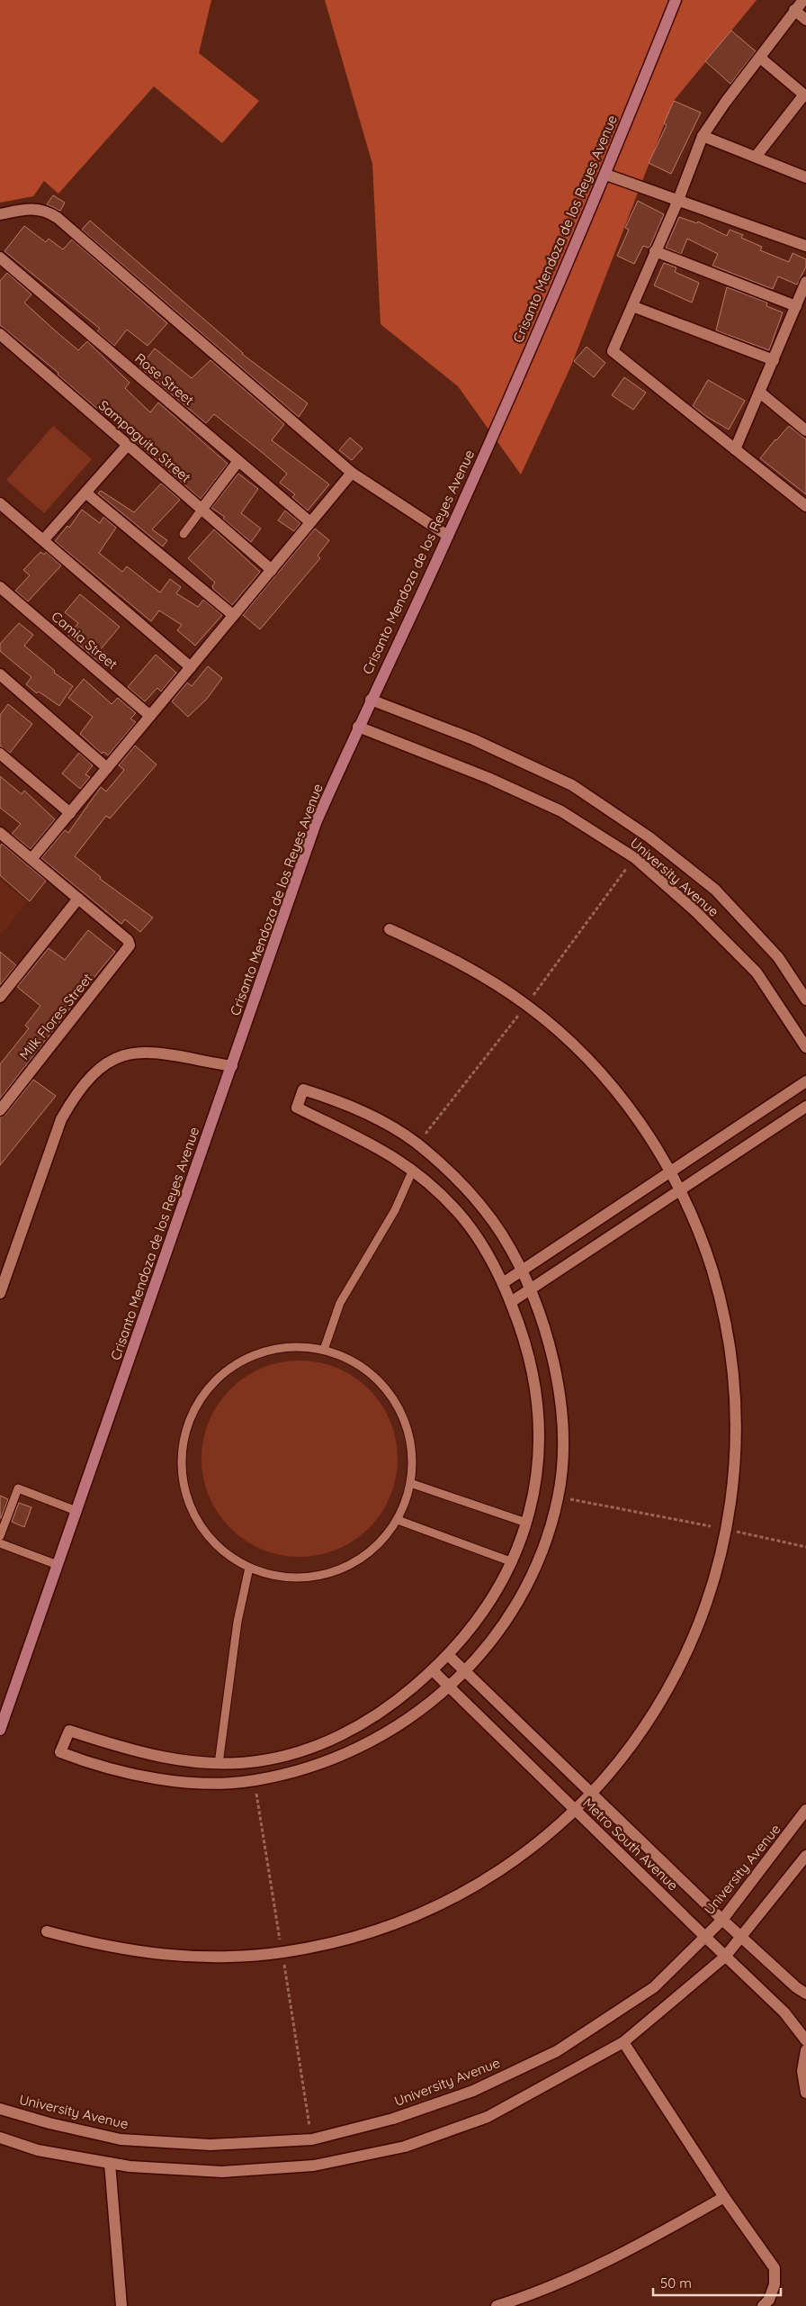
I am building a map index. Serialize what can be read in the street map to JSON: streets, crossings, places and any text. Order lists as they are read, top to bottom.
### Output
{
  "streets": {
    "main road": ["Crisanto Mendoza de los Reyes Avenue"],
    "street": [
      "Rose Street",
      "Sampaguita Street",
      "Camia Street",
      "University Avenue",
      "Milk Flores Street",
      "Metro South Avenue"
    ]
  },
  "crossings": [
    ["Crisanto Mendoza de los Reyes Avenue", "University Avenue"],
    ["University Avenue", "Metro South Avenue"]
  ],
  "scale_bar": "50 m"
}
